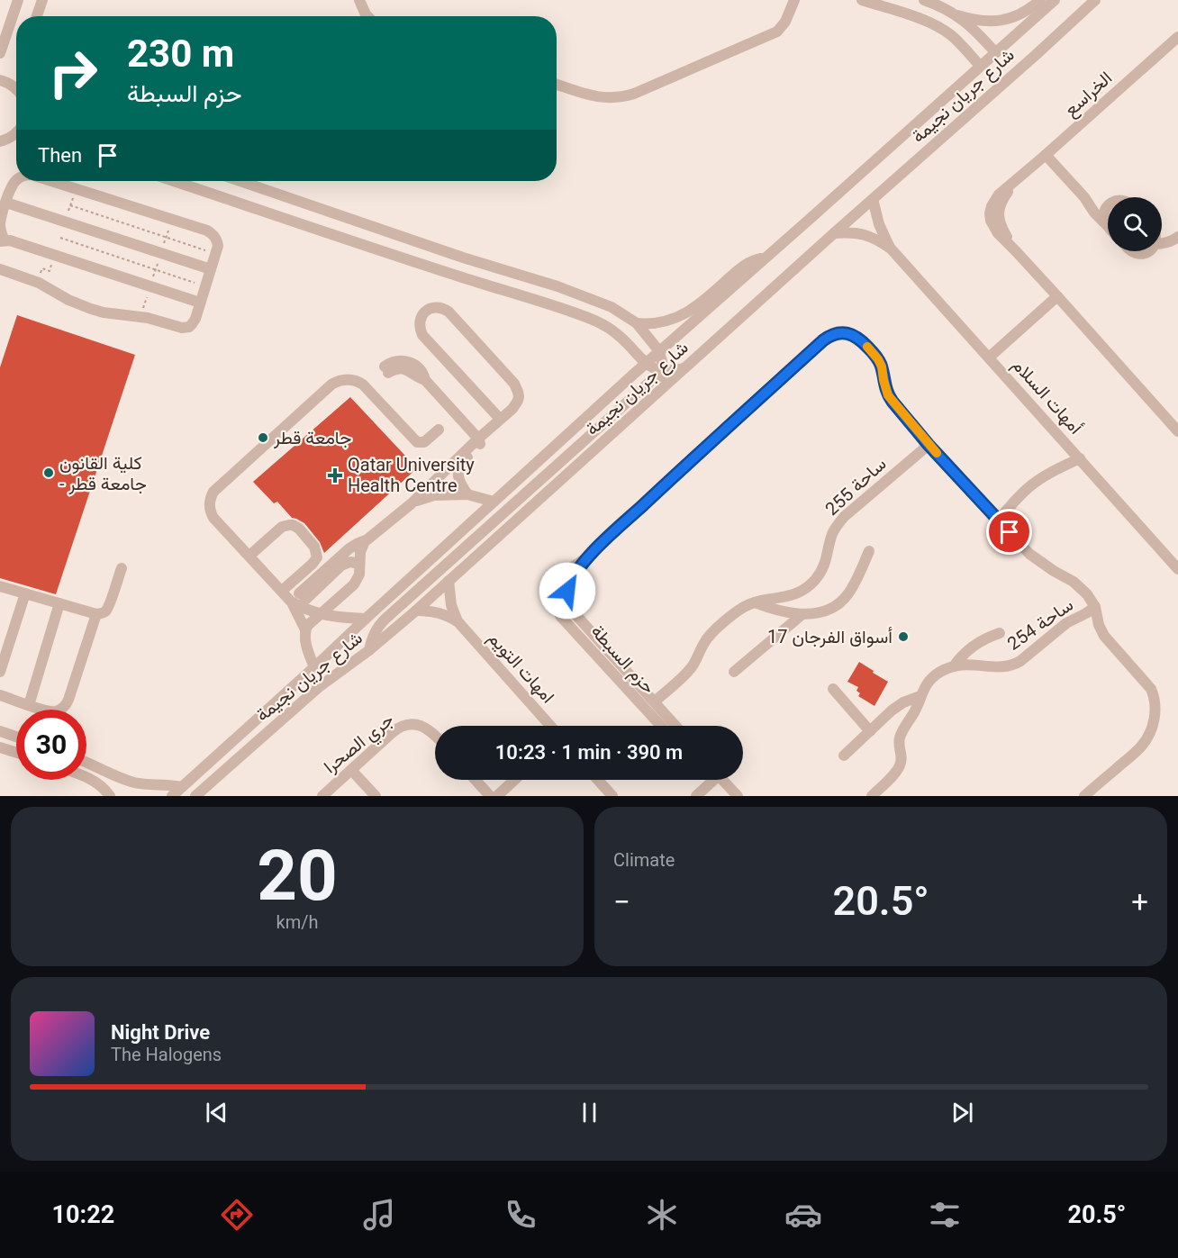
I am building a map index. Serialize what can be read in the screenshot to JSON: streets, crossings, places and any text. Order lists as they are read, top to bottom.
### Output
{
  "streets": {
    "street": [
      "الخراسع",
      "شارع جريان نجيمة",
      "أمهات السلام",
      "ساحة 255",
      "ساحة 254",
      "حزم السبطة",
      "امهات التويم",
      "جري الصحرا"
    ]
  },
  "crossings": [
    ["شارع جريان نجيمة", "أمهات السلام"],
    ["شارع جريان نجيمة", "امهات التويم"]
  ],
  "places": {
    "other": ["جامعة قطر", "كلية القانون - جامعة قطر", "أسواق الفرجان 17"],
    "health": ["Qatar University Health Centre"]
  },
  "page": {
    "turn": ["230 m", "حزم السبطة"],
    "then": "Then",
    "limit": "30",
    "trip": "10:23 · 1 min · 390 m",
    "tile": [
      ["20", "km/h"],
      "Climate"
    ],
    "heat": ["−", "20.5°", "+"],
    "song": ["Night Drive", "The Halogens"],
    "tabs": ["10:22", "20.5°"]
  }
}
